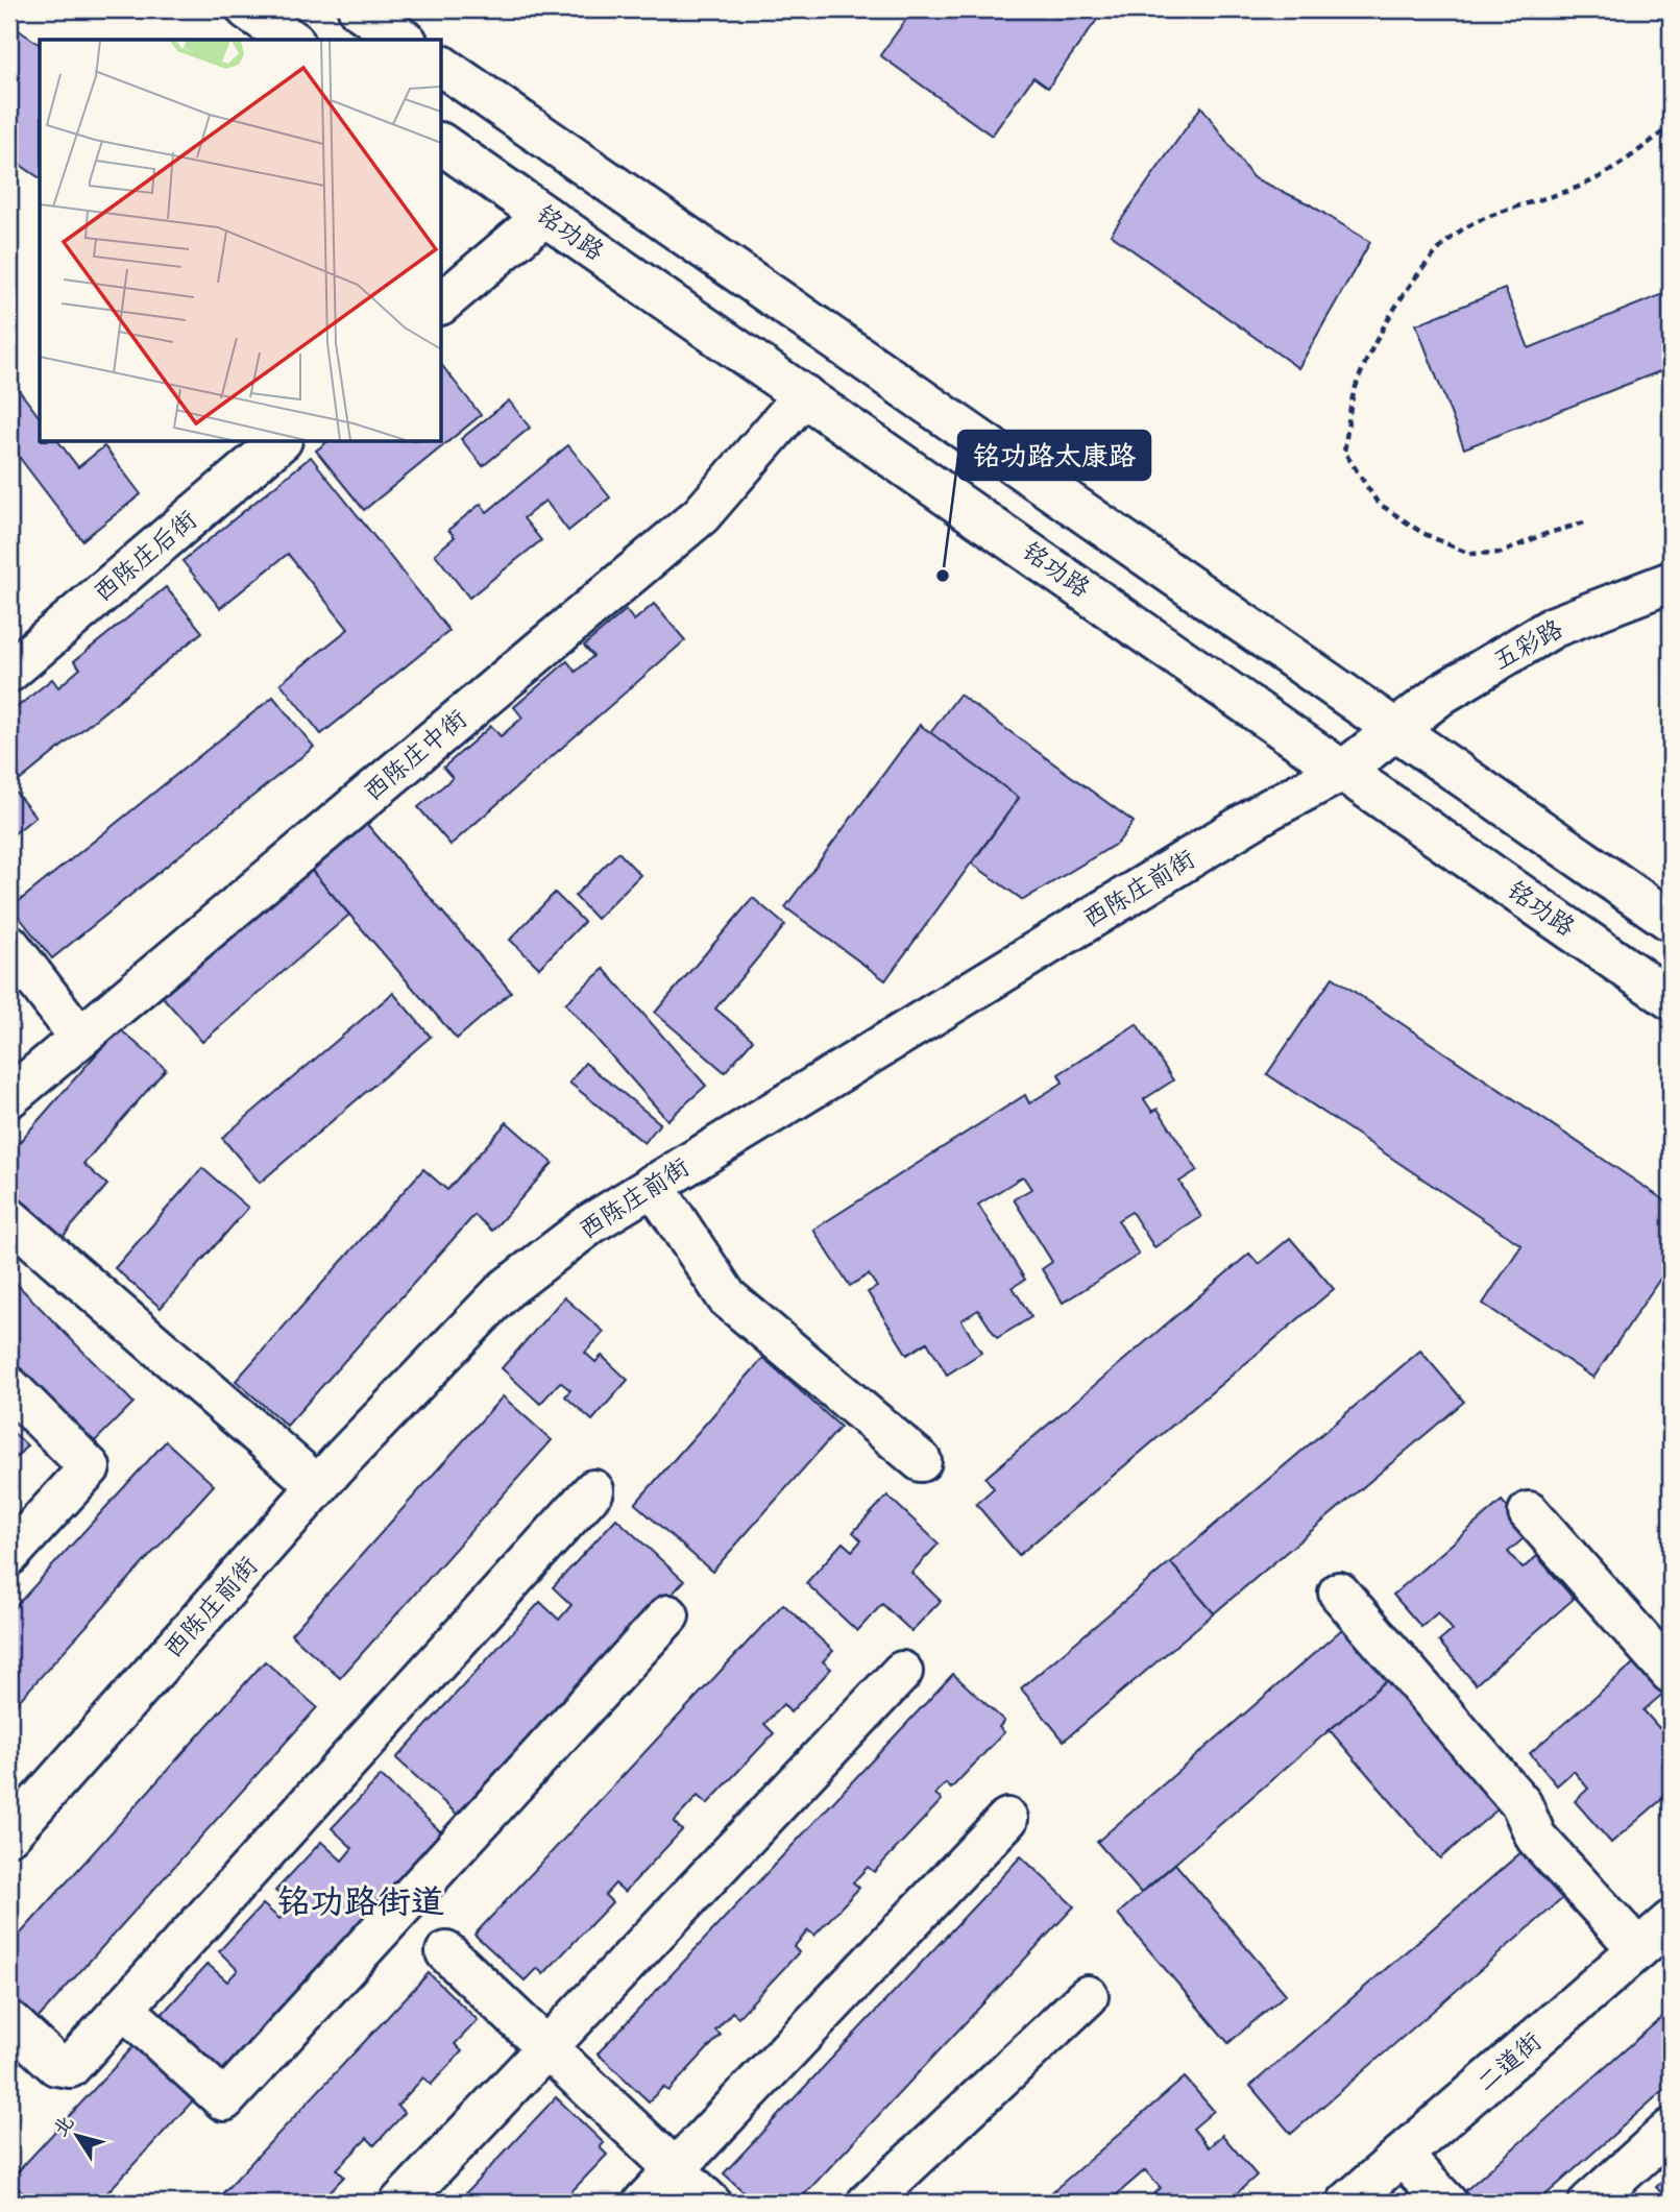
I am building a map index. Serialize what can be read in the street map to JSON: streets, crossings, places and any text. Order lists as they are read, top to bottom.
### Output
{
  "streets": {
    "main road": [
      "铭功路",
      "西陈庄后街",
      "五彩路",
      "西陈庄中街",
      "西陈庄前街",
      "二道街"
    ]
  },
  "crossings": [
    ["铭功路", "西陈庄中街"],
    ["铭功路", "西陈庄前街"],
    ["五彩路", "西陈庄前街"]
  ],
  "districts": ["铭功路街道"],
  "places": ["铭功路太康路"],
  "north": "top left"
}
